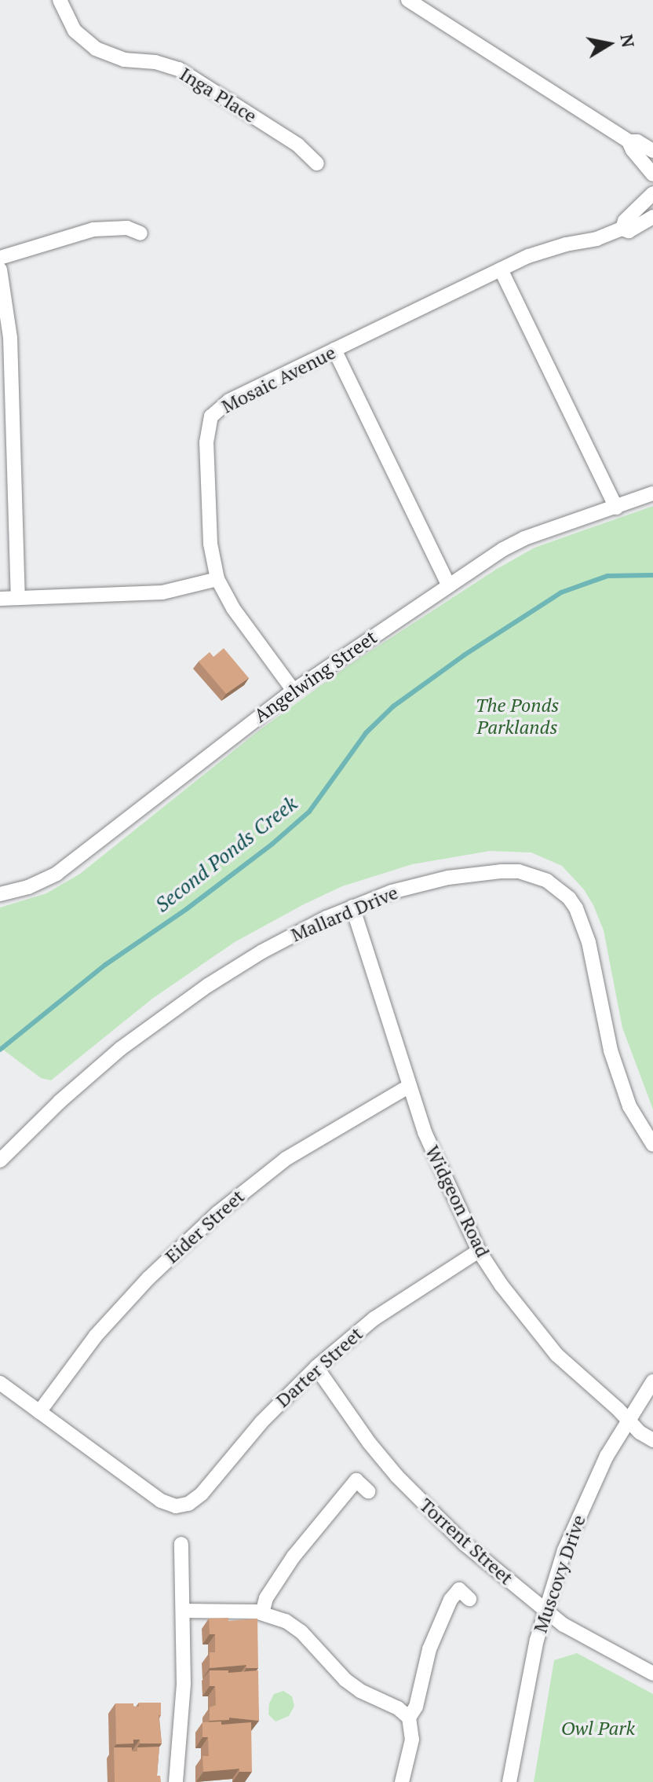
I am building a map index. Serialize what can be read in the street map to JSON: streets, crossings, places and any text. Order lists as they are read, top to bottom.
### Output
{
  "streets": {
    "street": [
      "Inga Place",
      "Mosaic Avenue",
      "Angelwing Street",
      "Mallard Drive",
      "Widgeon Road",
      "Eider Street",
      "Darter Street",
      "Torrent Street",
      "Muscovy Drive"
    ]
  },
  "crossings": [
    ["Mosaic Avenue", "Angelwing Street"],
    ["Mallard Drive", "Widgeon Road"],
    ["Widgeon Road", "Eider Street"],
    ["Widgeon Road", "Darter Street"],
    ["Widgeon Road", "Muscovy Drive"],
    ["Eider Street", "Darter Street"],
    ["Darter Street", "Torrent Street"],
    ["Torrent Street", "Muscovy Drive"]
  ],
  "water": ["Second Ponds Creek"],
  "parks": ["The Ponds Parklands", "Owl Park"],
  "north": "right"
}
